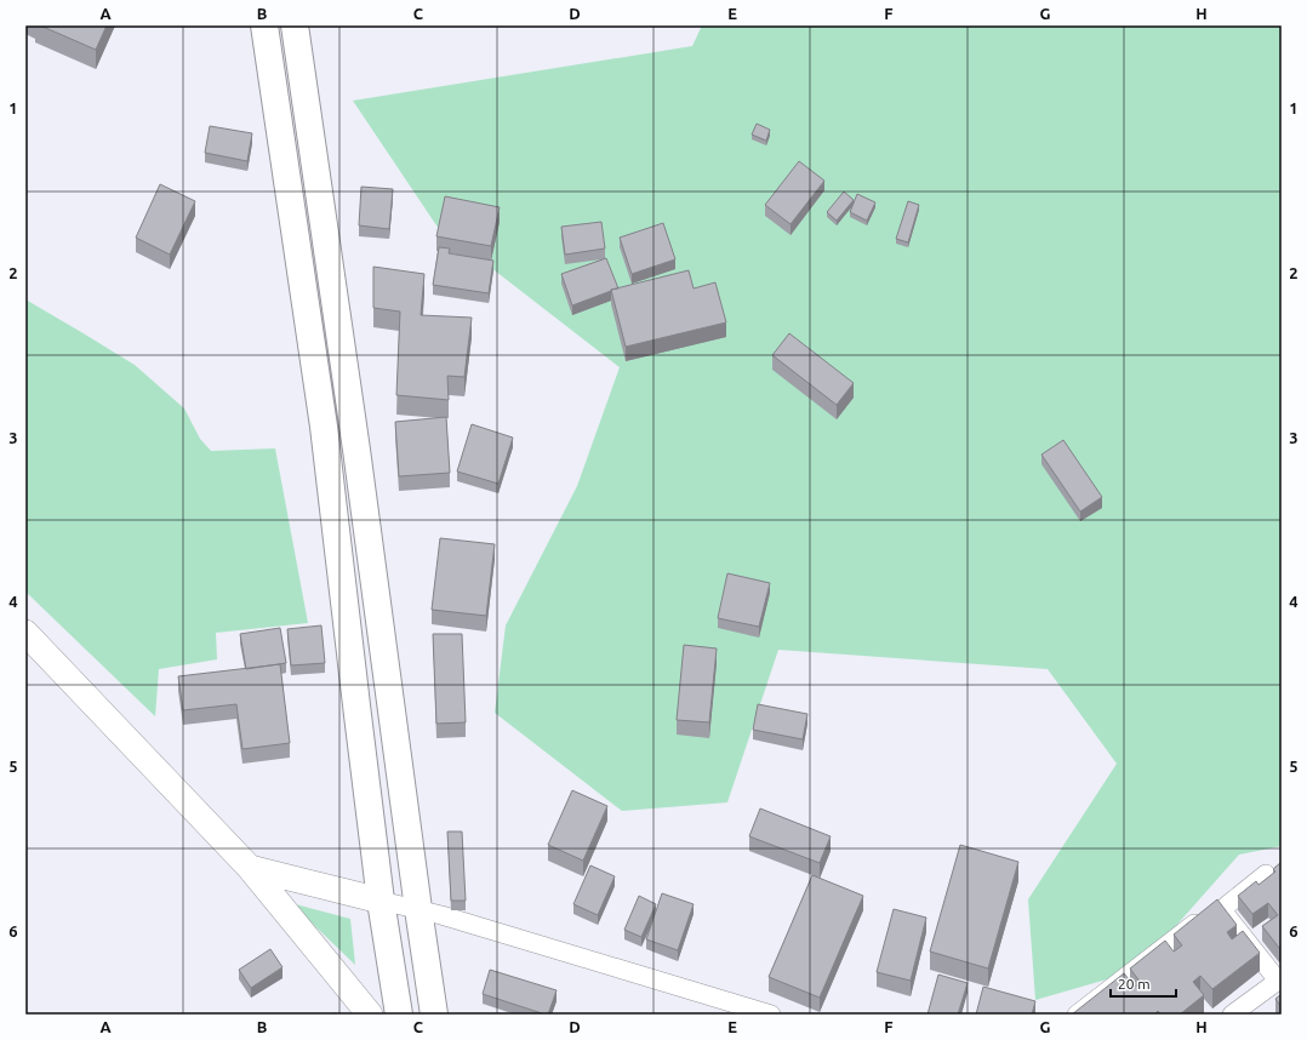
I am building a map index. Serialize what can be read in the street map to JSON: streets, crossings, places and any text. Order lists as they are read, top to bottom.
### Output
{
  "scale_bar": "20 m",
  "grid": {
    "columns": [
      "A",
      "B",
      "C",
      "D",
      "E",
      "F",
      "G",
      "H"
    ],
    "rows": [
      "1",
      "2",
      "3",
      "4",
      "5",
      "6"
    ]
  }
}
